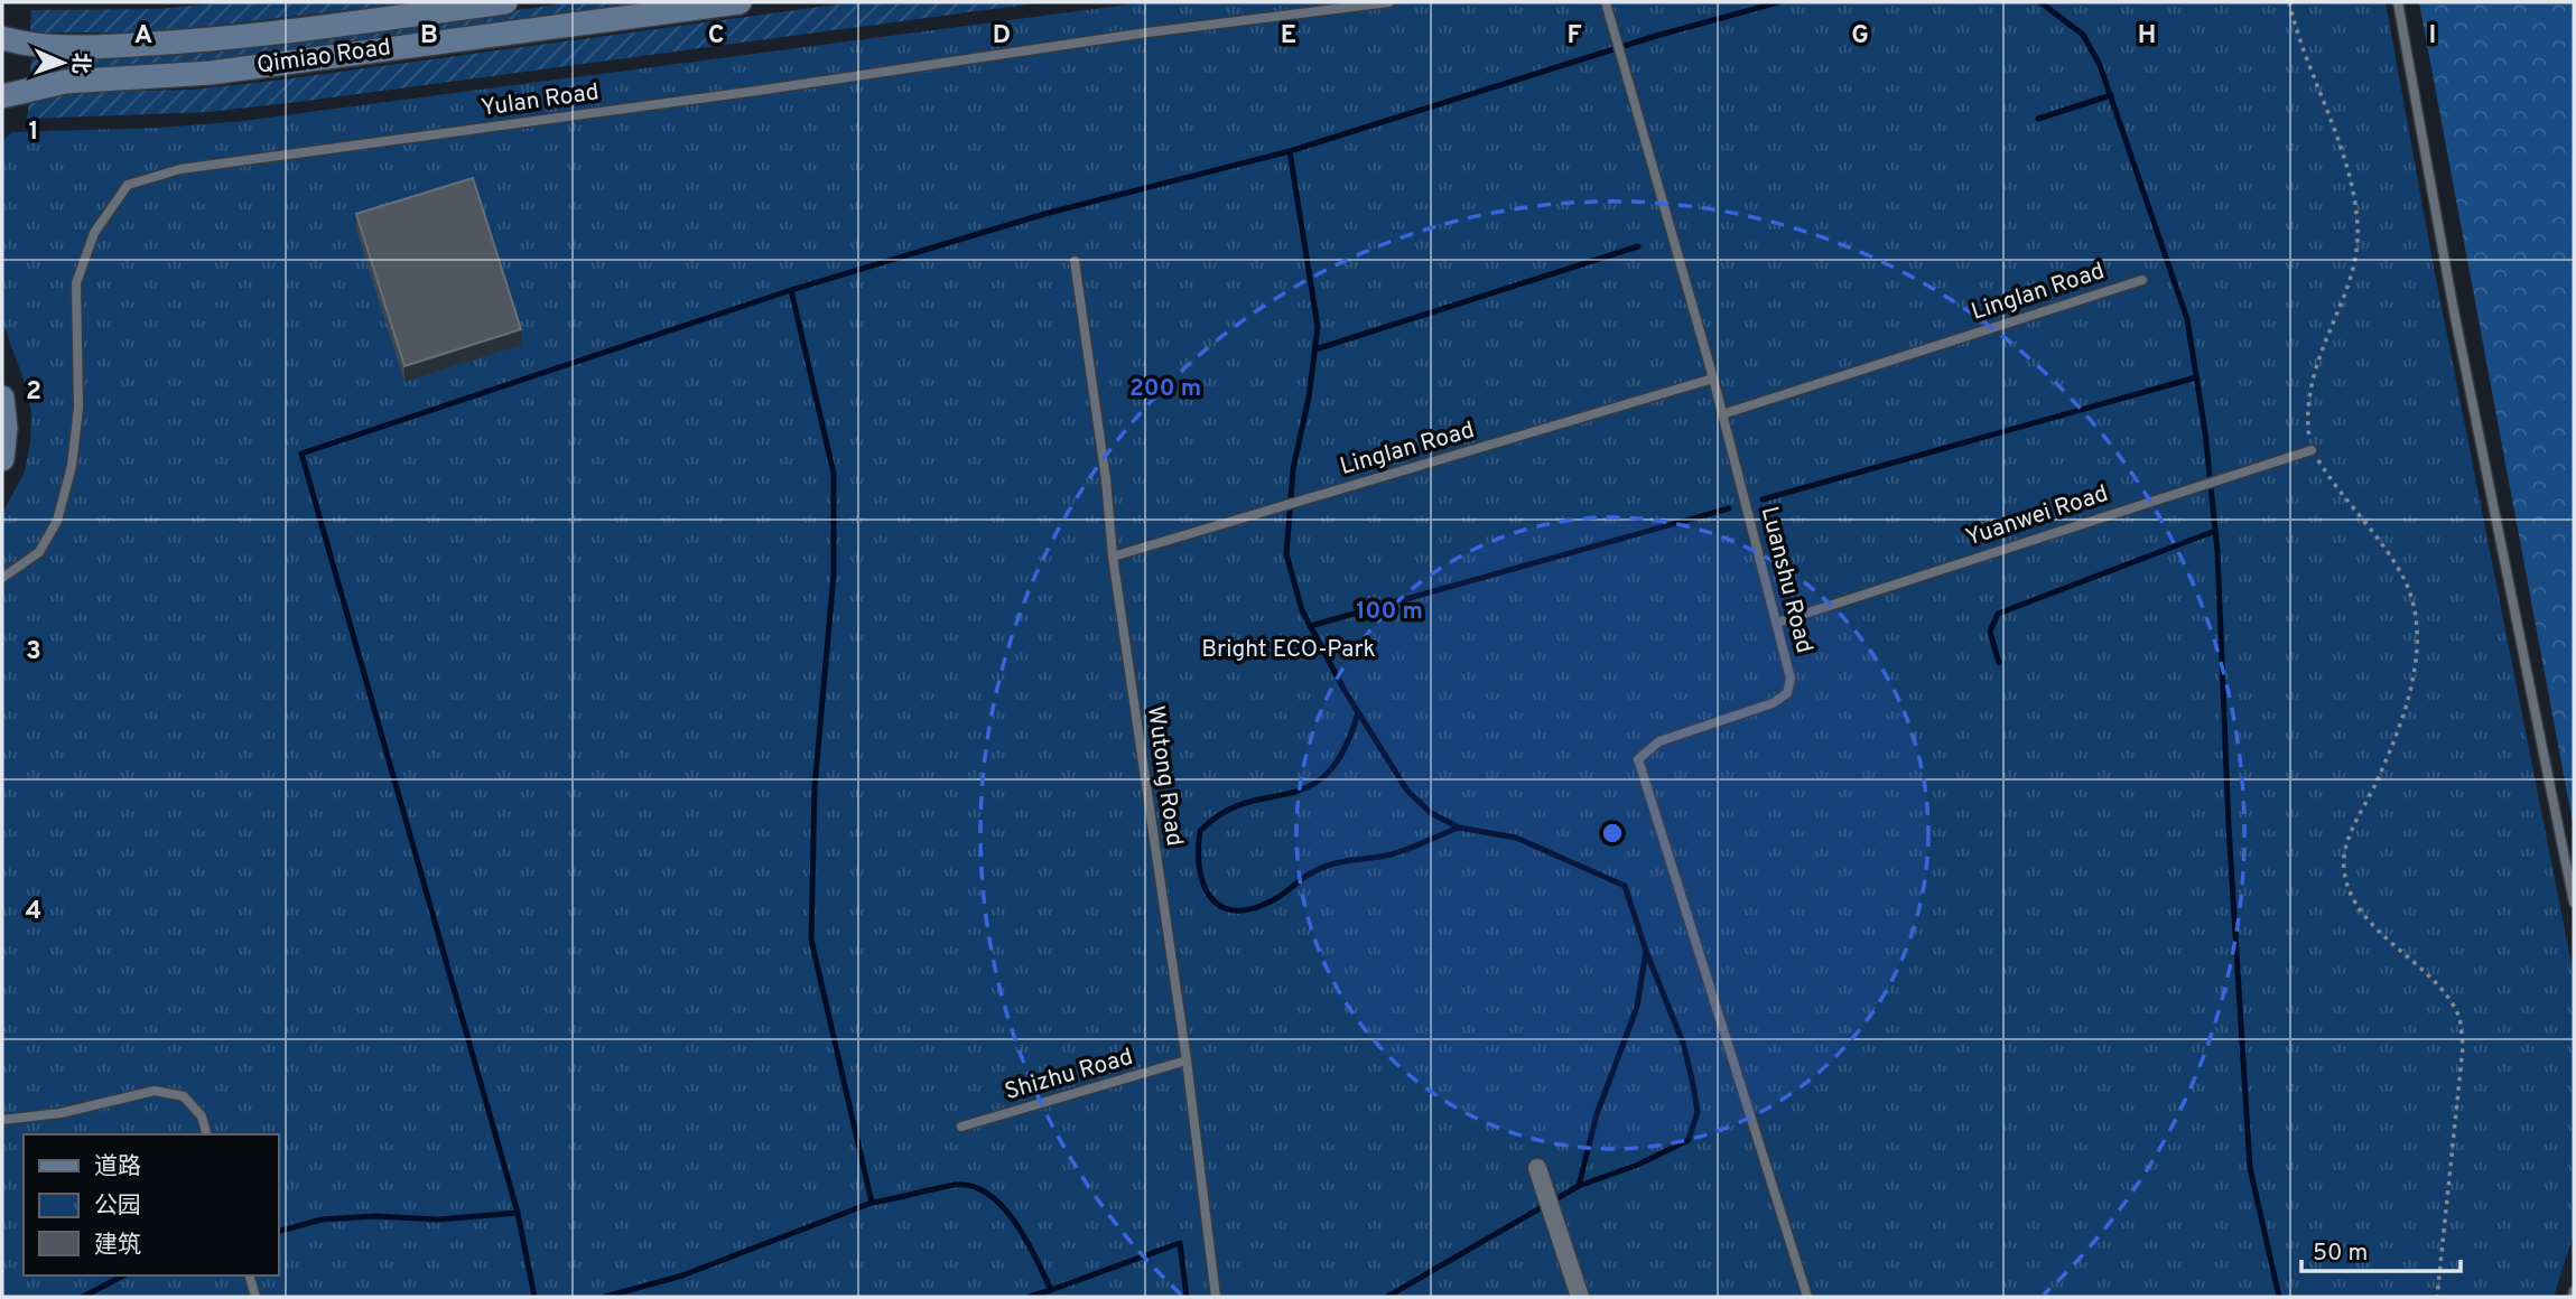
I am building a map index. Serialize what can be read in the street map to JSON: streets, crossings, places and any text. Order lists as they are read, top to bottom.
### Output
{
  "streets": {
    "street": ["Qimiao Road"],
    "lane": [
      "Yulan Road",
      "Linglan Road",
      "Yuanwei Road",
      "Luanshu Road",
      "Wutong Road",
      "Shizhu Road"
    ]
  },
  "crossings": [
    ["Linglan Road", "Luanshu Road"],
    ["Linglan Road", "Wutong Road"],
    ["Yuanwei Road", "Luanshu Road"],
    ["Wutong Road", "Shizhu Road"]
  ],
  "parks": ["Bright ECO-Park"],
  "legend": ["道路", "公园", "建筑"],
  "scale_bar": "50 m",
  "north": "right",
  "grid": {
    "columns": [
      "A",
      "B",
      "C",
      "D",
      "E",
      "F",
      "G",
      "H",
      "I"
    ],
    "rows": [
      "1",
      "2",
      "3",
      "4"
    ]
  },
  "rings": ["200 m", "100 m"]
}
